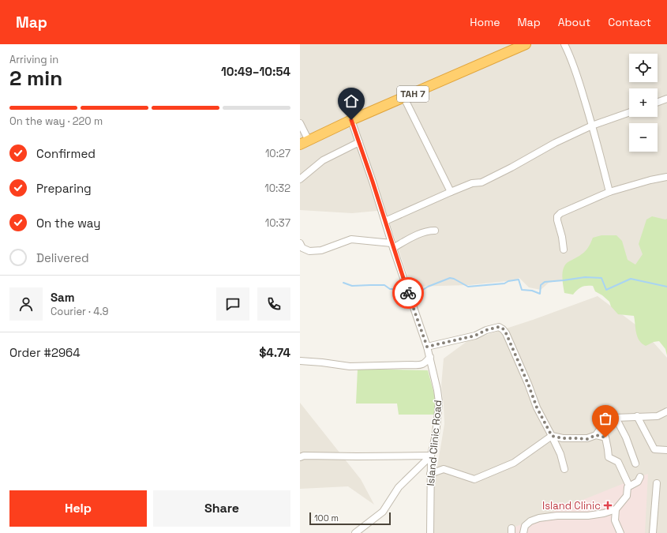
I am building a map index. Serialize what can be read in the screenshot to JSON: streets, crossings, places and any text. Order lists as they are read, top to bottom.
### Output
{
  "streets": {
    "highway": ["TAH 7"],
    "street": ["Island Clinic Road"]
  },
  "crossings": [
    ["TAH 7", "Island Clinic Road"]
  ],
  "places": {
    "health": ["Island Clinic"]
  },
  "scale_bar": "100 m",
  "page": {
    "header": "Map",
    "nav": [
      "Home",
      "Map",
      "About",
      "Contact"
    ],
    "heading": ["2 min", "Arriving in", "10:49–10:54"],
    "panel": [
      "Sam",
      "Courier · 4.9",
      "Order #2964",
      "$4.74"
    ],
    "map_buttons": ["+", "−"],
    "bar": "On the way · 220 m",
    "list": [
      ["Confirmed", "10:27"],
      ["Preparing", "10:32"],
      ["On the way", "10:37"],
      "Delivered"
    ],
    "buttons": ["Help", "Share"],
    "scale": "100 m"
  }
}
